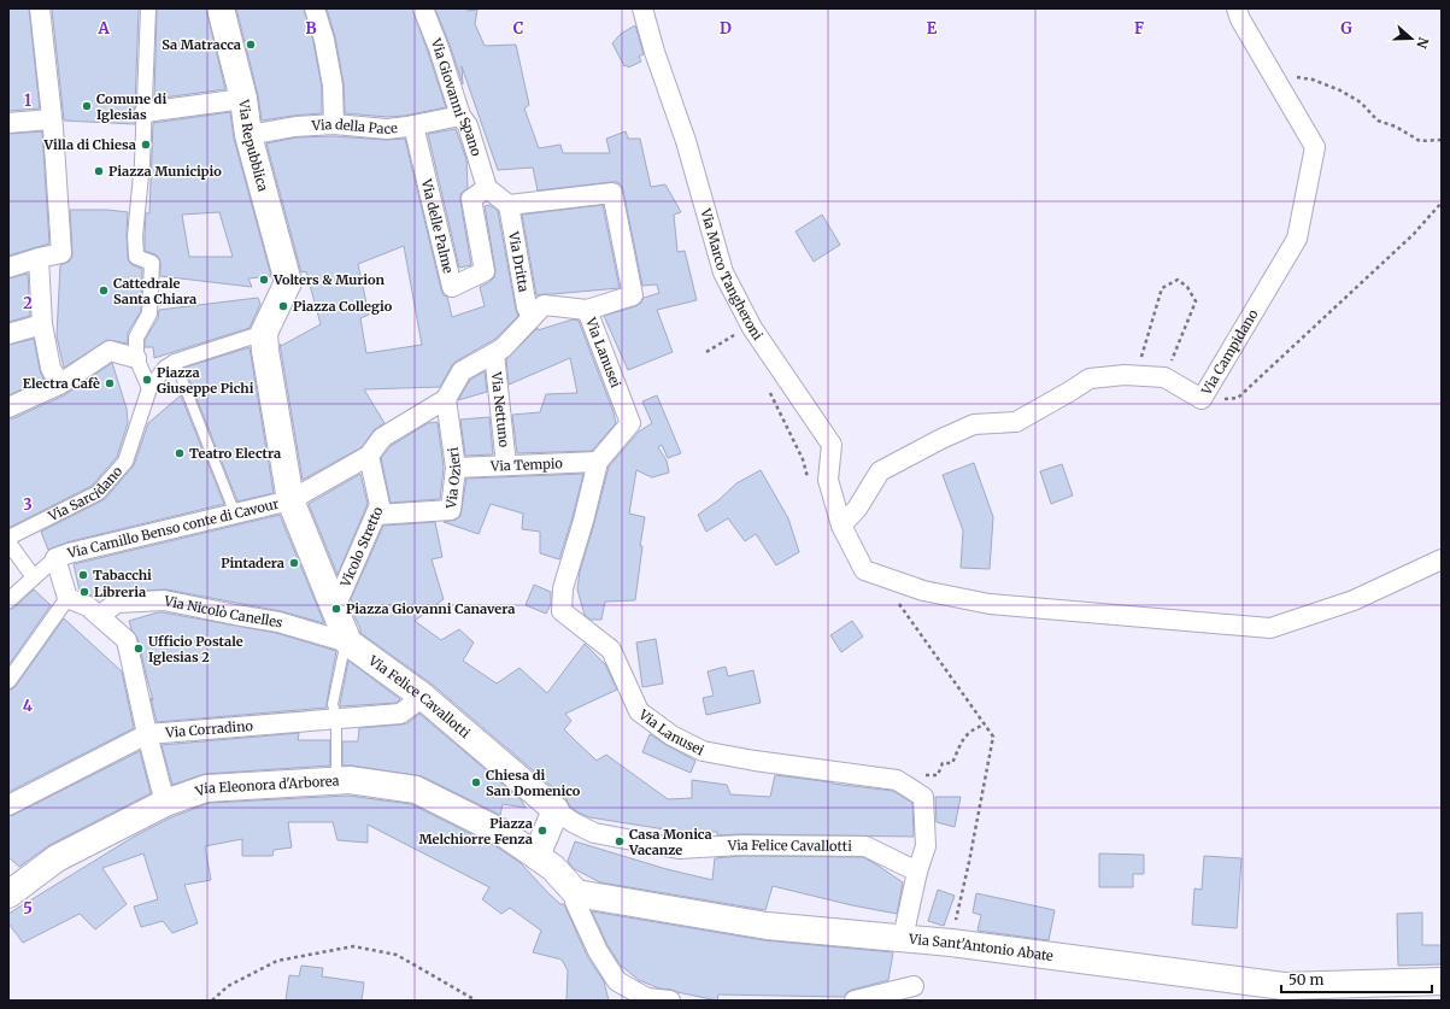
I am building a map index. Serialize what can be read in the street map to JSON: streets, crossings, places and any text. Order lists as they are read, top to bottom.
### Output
{
  "streets": {
    "main road": [
      "Via Repubblica",
      "Via Felice Cavallotti",
      "Via Eleonora d'Arborea",
      "Via Sant'Antonio Abate"
    ],
    "street": [
      "Via Giovanni Spano",
      "Via della Pace",
      "Via delle Palme",
      "Via Dritta",
      "Via Marco Tangheroni",
      "Via Campidano",
      "Via Lanusei",
      "Via Nettuno",
      "Via Tempio",
      "Via Ozieri",
      "Via Sarcidano",
      "Via Camillo Benso conte di Cavour",
      "Vicolo Stretto",
      "Via Nicolò Canelles",
      "Via Corradino"
    ]
  },
  "crossings": [
    ["Via Giovanni Spano", "Via della Pace"],
    ["Via Giovanni Spano", "Via delle Palme"],
    ["Via della Pace", "Via Repubblica"],
    ["Via della Pace", "Via delle Palme"],
    ["Via Marco Tangheroni", "Via Campidano"],
    ["Via Lanusei", "Via Tempio"],
    ["Via Nettuno", "Via Tempio"],
    ["Via Tempio", "Via Ozieri"],
    ["Via Ozieri", "Vicolo Stretto"],
    ["Via Camillo Benso conte di Cavour", "Vicolo Stretto"],
    ["Via Nicolò Canelles", "Via Felice Cavallotti"],
    ["Via Felice Cavallotti", "Via Corradino"]
  ],
  "places": [
    "Sa Matracca",
    "Comune di Iglesias",
    "Villa di Chiesa",
    "Piazza Municipio",
    "Volters & Murion",
    "Cattedrale Santa Chiara",
    "Piazza Collegio",
    "Piazza Giuseppe Pichi",
    "Electra Cafè",
    "Teatro Electra",
    "Pintadera",
    "Tabacchi",
    "Libreria",
    "Piazza Giovanni Canavera",
    "Ufficio Postale Iglesias 2",
    "Chiesa di San Domenico",
    "Piazza Melchiorre Fenza",
    "Casa Monica Vacanze"
  ],
  "scale_bar": "50 m",
  "north": "right",
  "grid": {
    "columns": [
      "A",
      "B",
      "C",
      "D",
      "E",
      "F",
      "G"
    ],
    "rows": [
      "1",
      "2",
      "3",
      "4",
      "5"
    ]
  }
}
